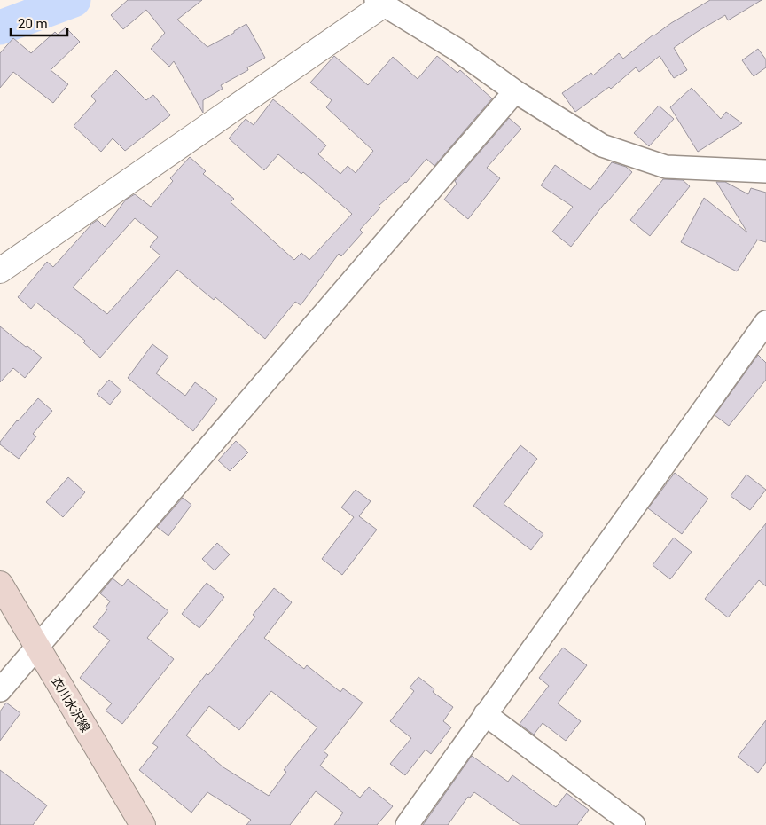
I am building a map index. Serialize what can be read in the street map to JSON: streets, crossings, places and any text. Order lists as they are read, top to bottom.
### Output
{
  "streets": {
    "main road": ["衣川水沢線"]
  },
  "scale_bar": "20 m"
}
